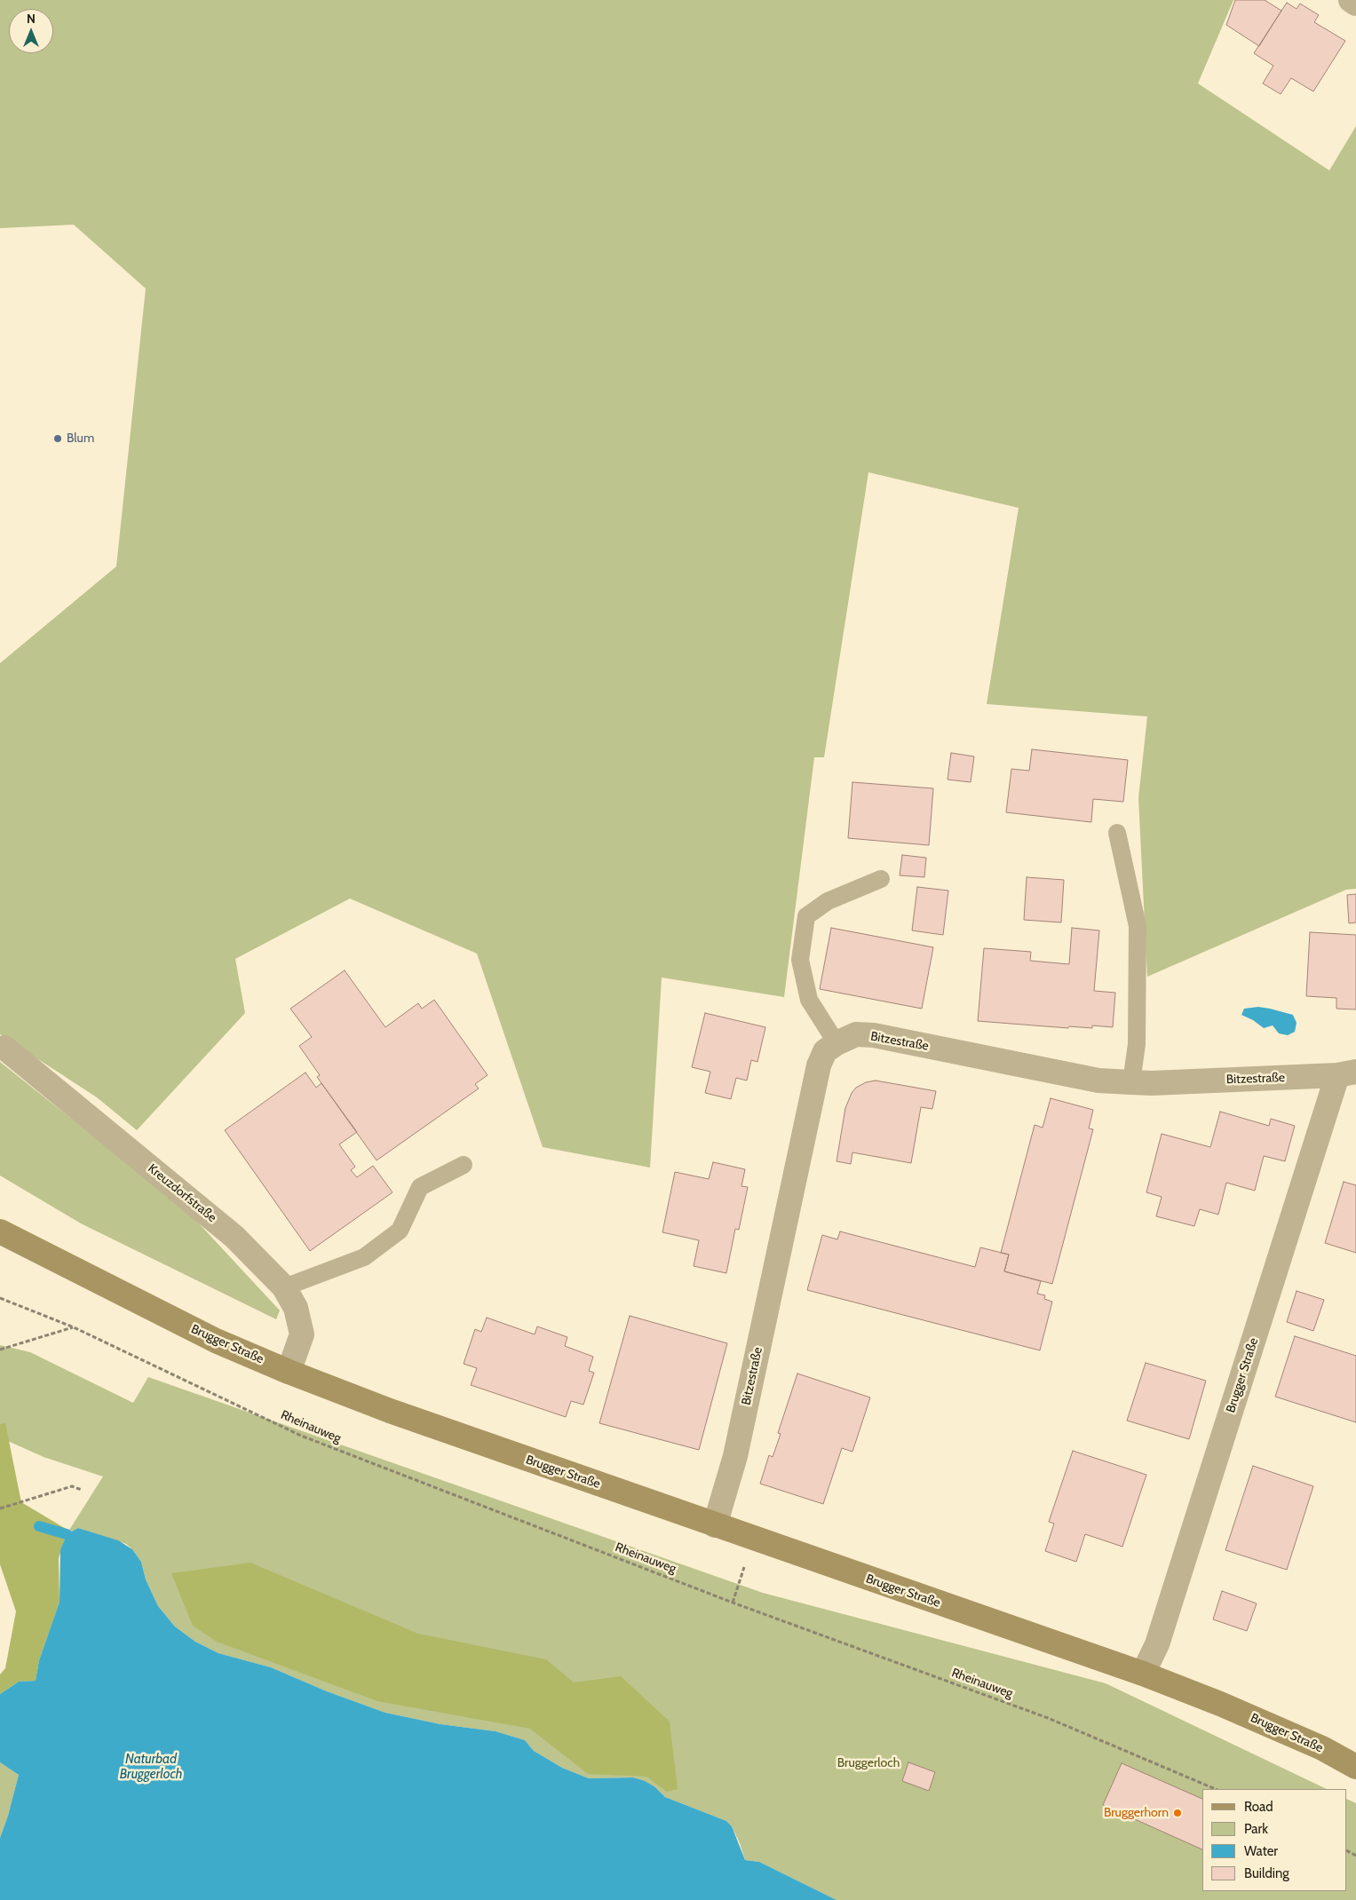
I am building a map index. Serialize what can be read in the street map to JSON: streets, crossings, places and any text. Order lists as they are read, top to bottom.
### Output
{
  "streets": {
    "main road": ["Brugger Straße"],
    "street": ["Bitzestraße", "Kreuzdorfstraße"],
    "path": ["Rheinauweg"]
  },
  "crossings": [
    ["Bitzestraße", "Brugger Straße"],
    ["Kreuzdorfstraße", "Brugger Straße"]
  ],
  "water": ["Naturbad Bruggerloch"],
  "parks": ["Bruggerloch"],
  "places": ["Blum", "Bruggerhorn"],
  "legend": [
    "Road",
    "Park",
    "Water",
    "Building"
  ],
  "north": "top"
}
